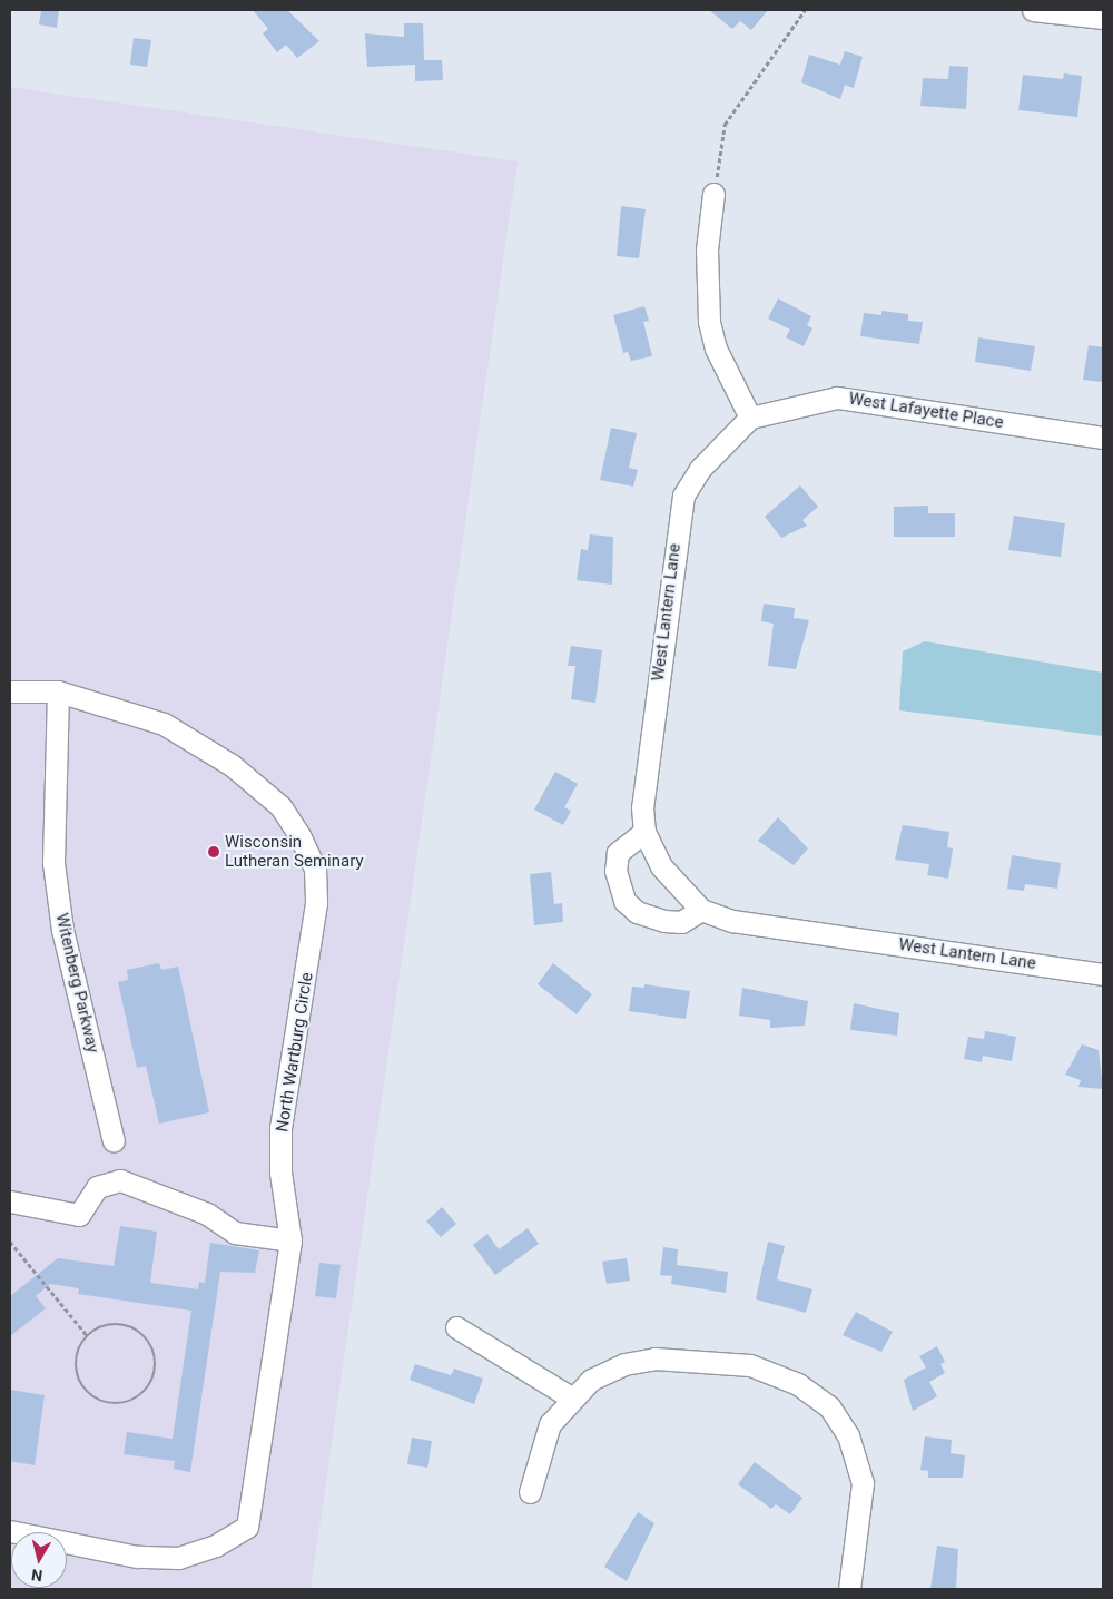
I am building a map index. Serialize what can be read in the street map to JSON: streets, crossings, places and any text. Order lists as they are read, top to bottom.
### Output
{
  "streets": {
    "street": [
      "West Lafayette Place",
      "West Lantern Lane",
      "Witenberg Parkway",
      "North Wartburg Circle"
    ]
  },
  "crossings": [
    ["West Lafayette Place", "West Lantern Lane"],
    ["Witenberg Parkway", "North Wartburg Circle"]
  ],
  "places": ["Wisconsin Lutheran Seminary"],
  "north": "bottom"
}
